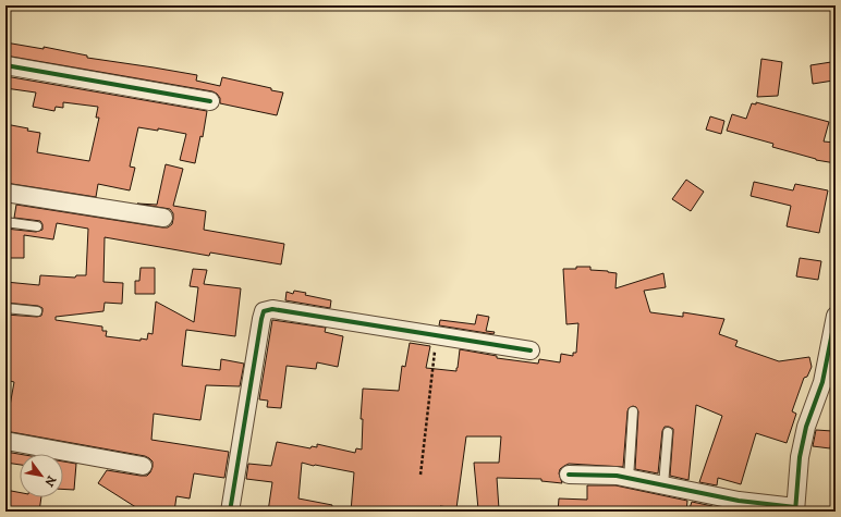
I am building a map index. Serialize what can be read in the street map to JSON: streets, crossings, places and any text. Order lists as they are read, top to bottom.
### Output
{
  "north": "bottom right"
}
